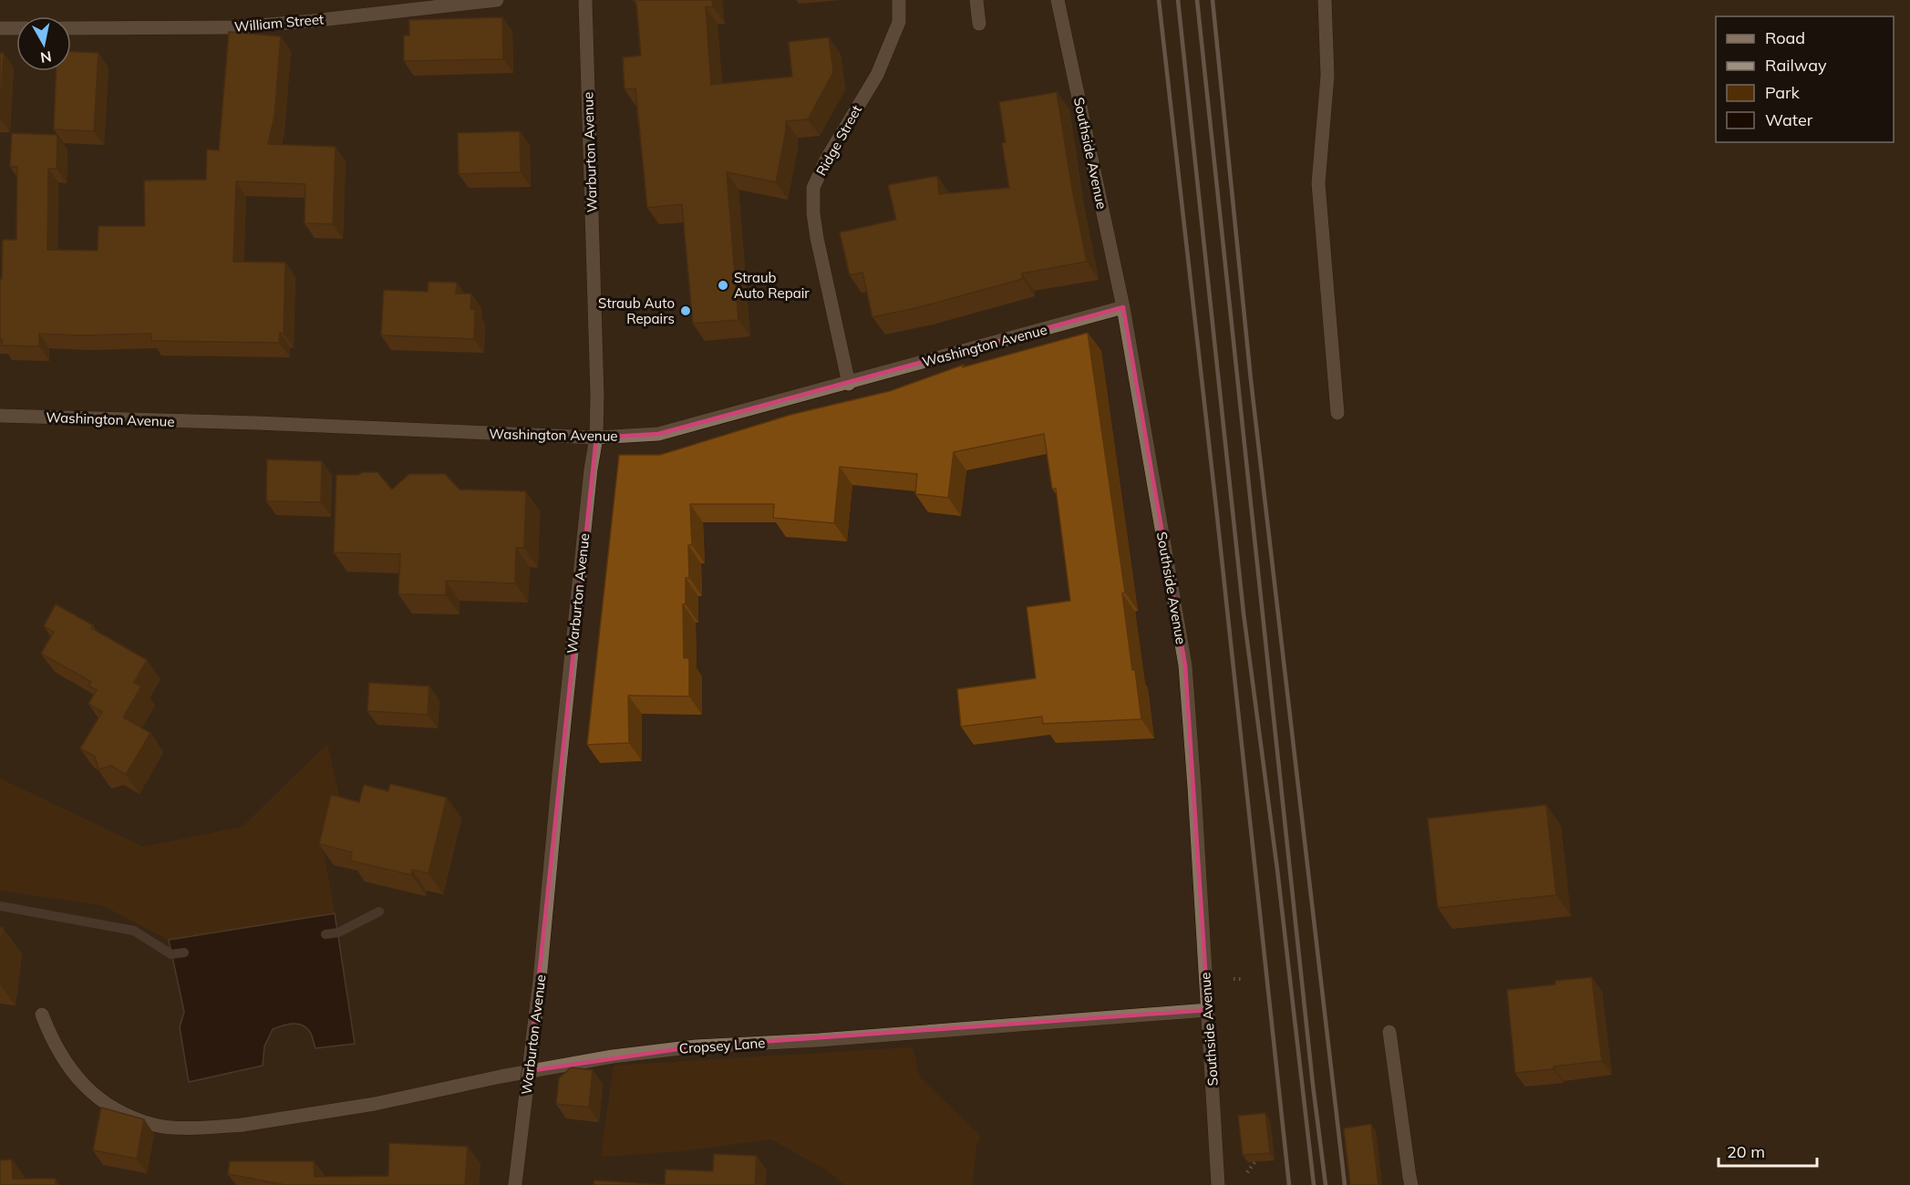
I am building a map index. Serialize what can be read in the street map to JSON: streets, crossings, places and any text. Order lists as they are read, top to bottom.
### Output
{
  "streets": {
    "street": [
      "William Street",
      "Ridge Street",
      "Warburton Avenue",
      "Southside Avenue",
      "Washington Avenue",
      "Cropsey Lane"
    ]
  },
  "crossings": [
    ["Ridge Street", "Washington Avenue"],
    ["Warburton Avenue", "Washington Avenue"],
    ["Southside Avenue", "Washington Avenue"],
    ["Southside Avenue", "Cropsey Lane"]
  ],
  "places": ["Straub Auto Repair", "Straub Auto Repairs"],
  "legend": [
    "Road",
    "Railway",
    "Park",
    "Water"
  ],
  "scale_bar": "20 m",
  "north": "bottom"
}
